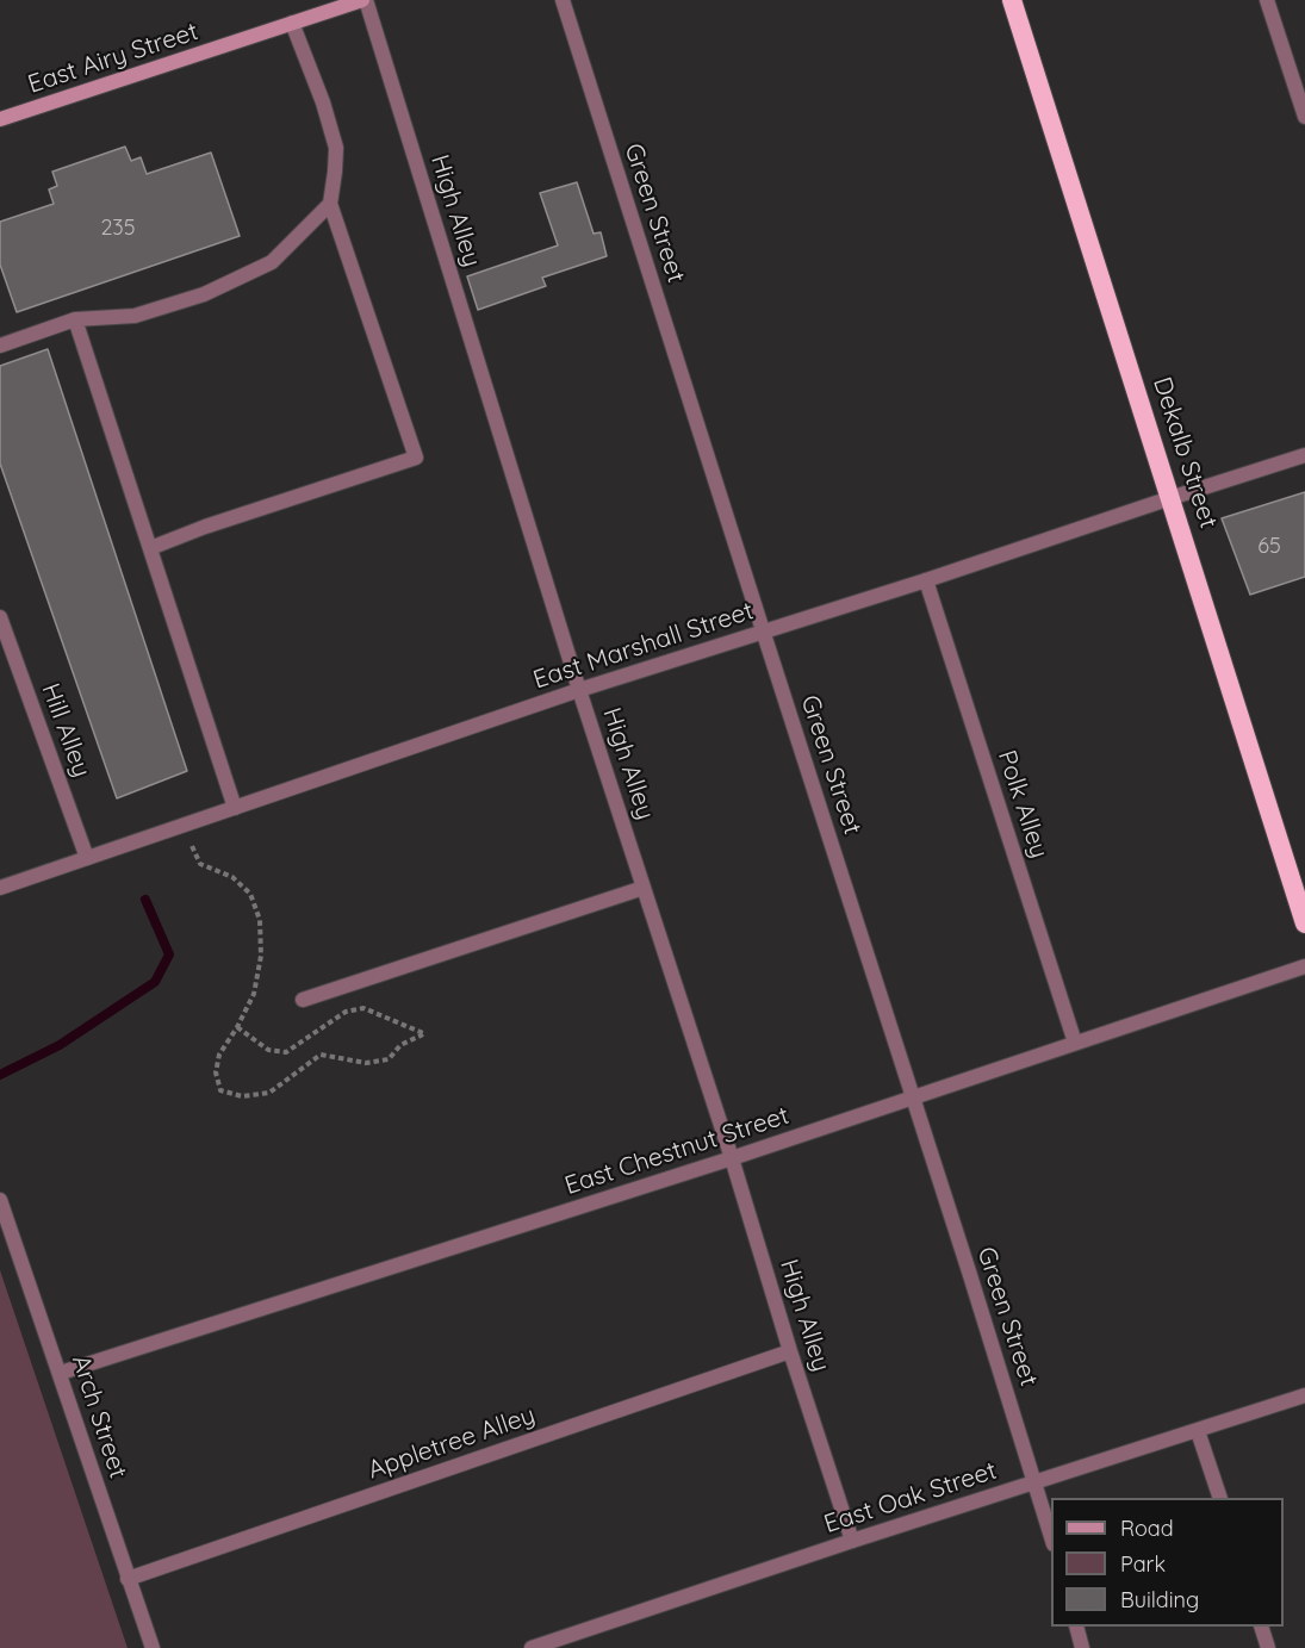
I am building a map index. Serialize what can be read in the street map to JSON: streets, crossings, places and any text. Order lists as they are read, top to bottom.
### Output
{
  "streets": {
    "highway": ["Dekalb Street"],
    "main road": ["East Airy Street"],
    "street": [
      "High Alley",
      "Green Street",
      "East Marshall Street",
      "Hill Alley",
      "Polk Alley",
      "East Chestnut Street",
      "Arch Street",
      "Appletree Alley",
      "East Oak Street"
    ]
  },
  "crossings": [
    ["East Airy Street", "High Alley"],
    ["High Alley", "East Marshall Street"],
    ["High Alley", "East Chestnut Street"],
    ["High Alley", "Appletree Alley"],
    ["High Alley", "East Oak Street"],
    ["Green Street", "East Marshall Street"],
    ["Green Street", "East Chestnut Street"],
    ["Green Street", "East Oak Street"],
    ["Dekalb Street", "East Marshall Street"],
    ["East Marshall Street", "Hill Alley"],
    ["East Marshall Street", "Polk Alley"],
    ["Polk Alley", "East Chestnut Street"],
    ["East Chestnut Street", "Arch Street"],
    ["Arch Street", "Appletree Alley"]
  ],
  "house_numbers": ["235", "65"],
  "legend": ["Road", "Park", "Building"]
}
